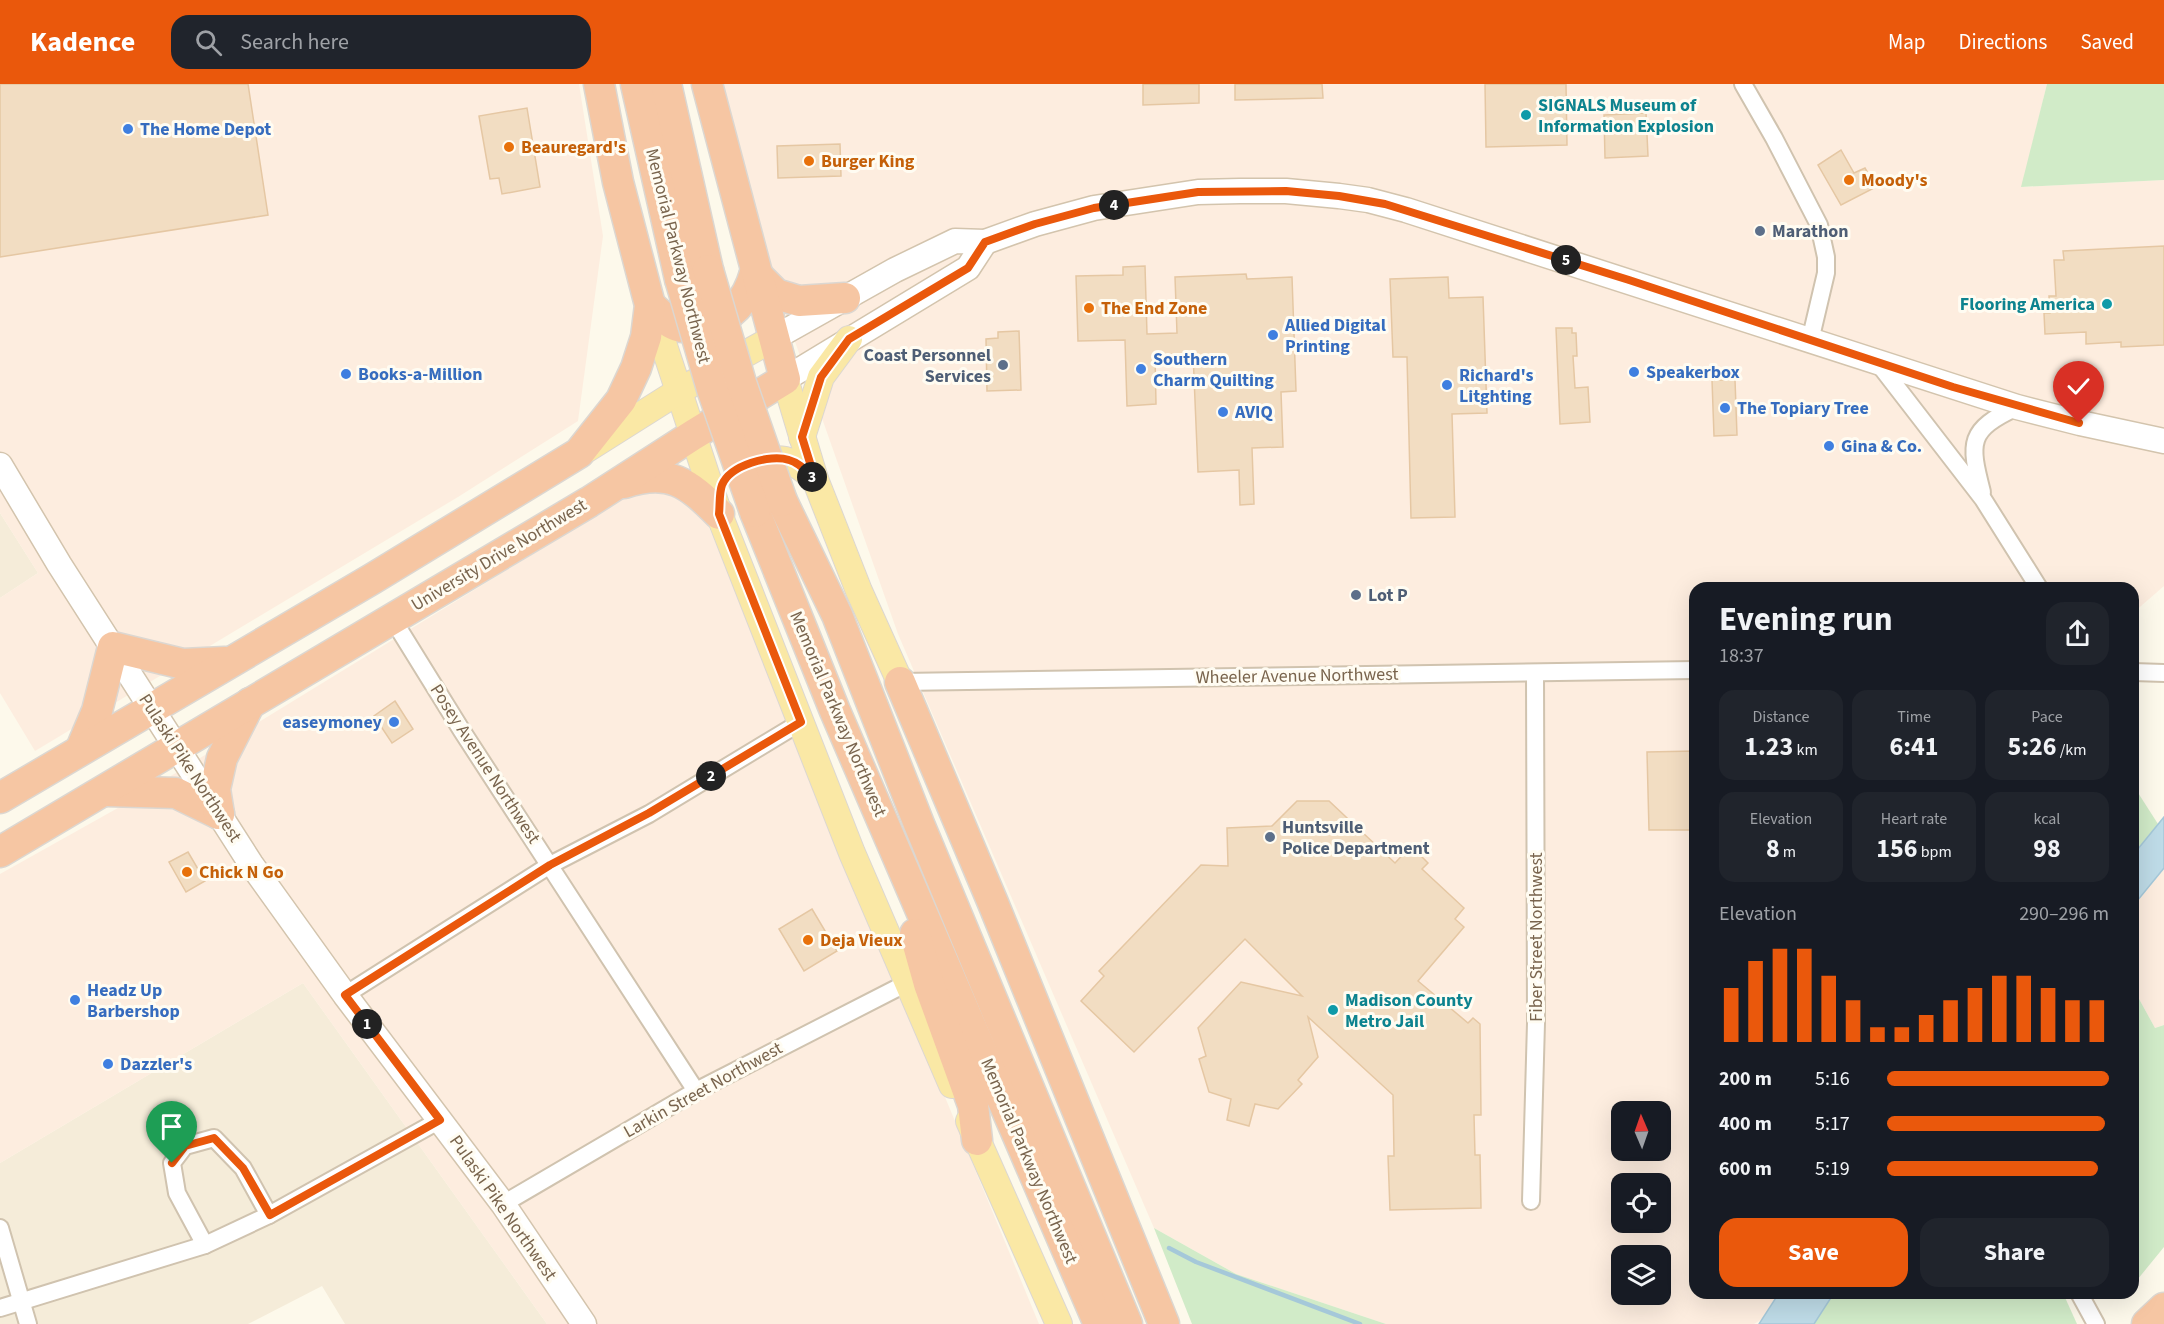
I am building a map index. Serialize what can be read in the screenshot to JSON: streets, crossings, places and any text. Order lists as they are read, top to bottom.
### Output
{
  "streets": {
    "highway": ["Memorial Parkway Northwest", "University Drive Northwest"],
    "main road": ["Pulaski Pike Northwest"],
    "street": [
      "Wheeler Avenue Northwest",
      "Posey Avenue Northwest",
      "Fiber Street Northwest",
      "Larkin Street Northwest"
    ]
  },
  "crossings": [
    ["University Drive Northwest", "Posey Avenue Northwest"],
    ["University Drive Northwest", "Pulaski Pike Northwest"],
    ["Wheeler Avenue Northwest", "Fiber Street Northwest"],
    ["Posey Avenue Northwest", "Larkin Street Northwest"],
    ["Pulaski Pike Northwest", "Larkin Street Northwest"]
  ],
  "places": [
    "SIGNALS Museum of Information Explosion",
    "The Home Depot",
    "Beauregard's",
    "Burger King",
    "Moody's",
    "Marathon",
    "Flooring America",
    "The End Zone",
    "Allied Digital Printing",
    "Coast Personnel Services",
    "Southern Charm Quilting",
    "Speakerbox",
    "Books-a-Million",
    "Richard's Litghting",
    "The Topiary Tree",
    "AVIQ",
    "Gina & Co.",
    "Lot P",
    "easeymoney",
    "Huntsville Police Department",
    "Chick N Go",
    "Deja Vieux",
    "Headz Up Barbershop",
    "Madison County Metro Jail",
    "Dazzler's"
  ],
  "north": "top",
  "page": {
    "header": "Kadence",
    "search": "Search here",
    "nav": ["Map", "Directions", "Saved"],
    "pins": [
      "4",
      "5",
      "3",
      "2",
      "1"
    ],
    "heading": ["Evening run", "18:37"],
    "stats": [
      ["Distance", "1.23 km"],
      ["Time", "6:41"],
      ["Pace", "5:26 /km"],
      ["Elevation", "8 m"],
      ["Heart rate", "156 bpm"],
      ["kcal", "98"]
    ],
    "chart": ["Elevation", "290–296 m"],
    "list": [
      {
        "name": "200 m",
        "note": "5:16"
      },
      {
        "name": "400 m",
        "note": "5:17"
      },
      {
        "name": "600 m",
        "note": "5:19"
      }
    ],
    "buttons": ["Save", "Share"]
  }
}
